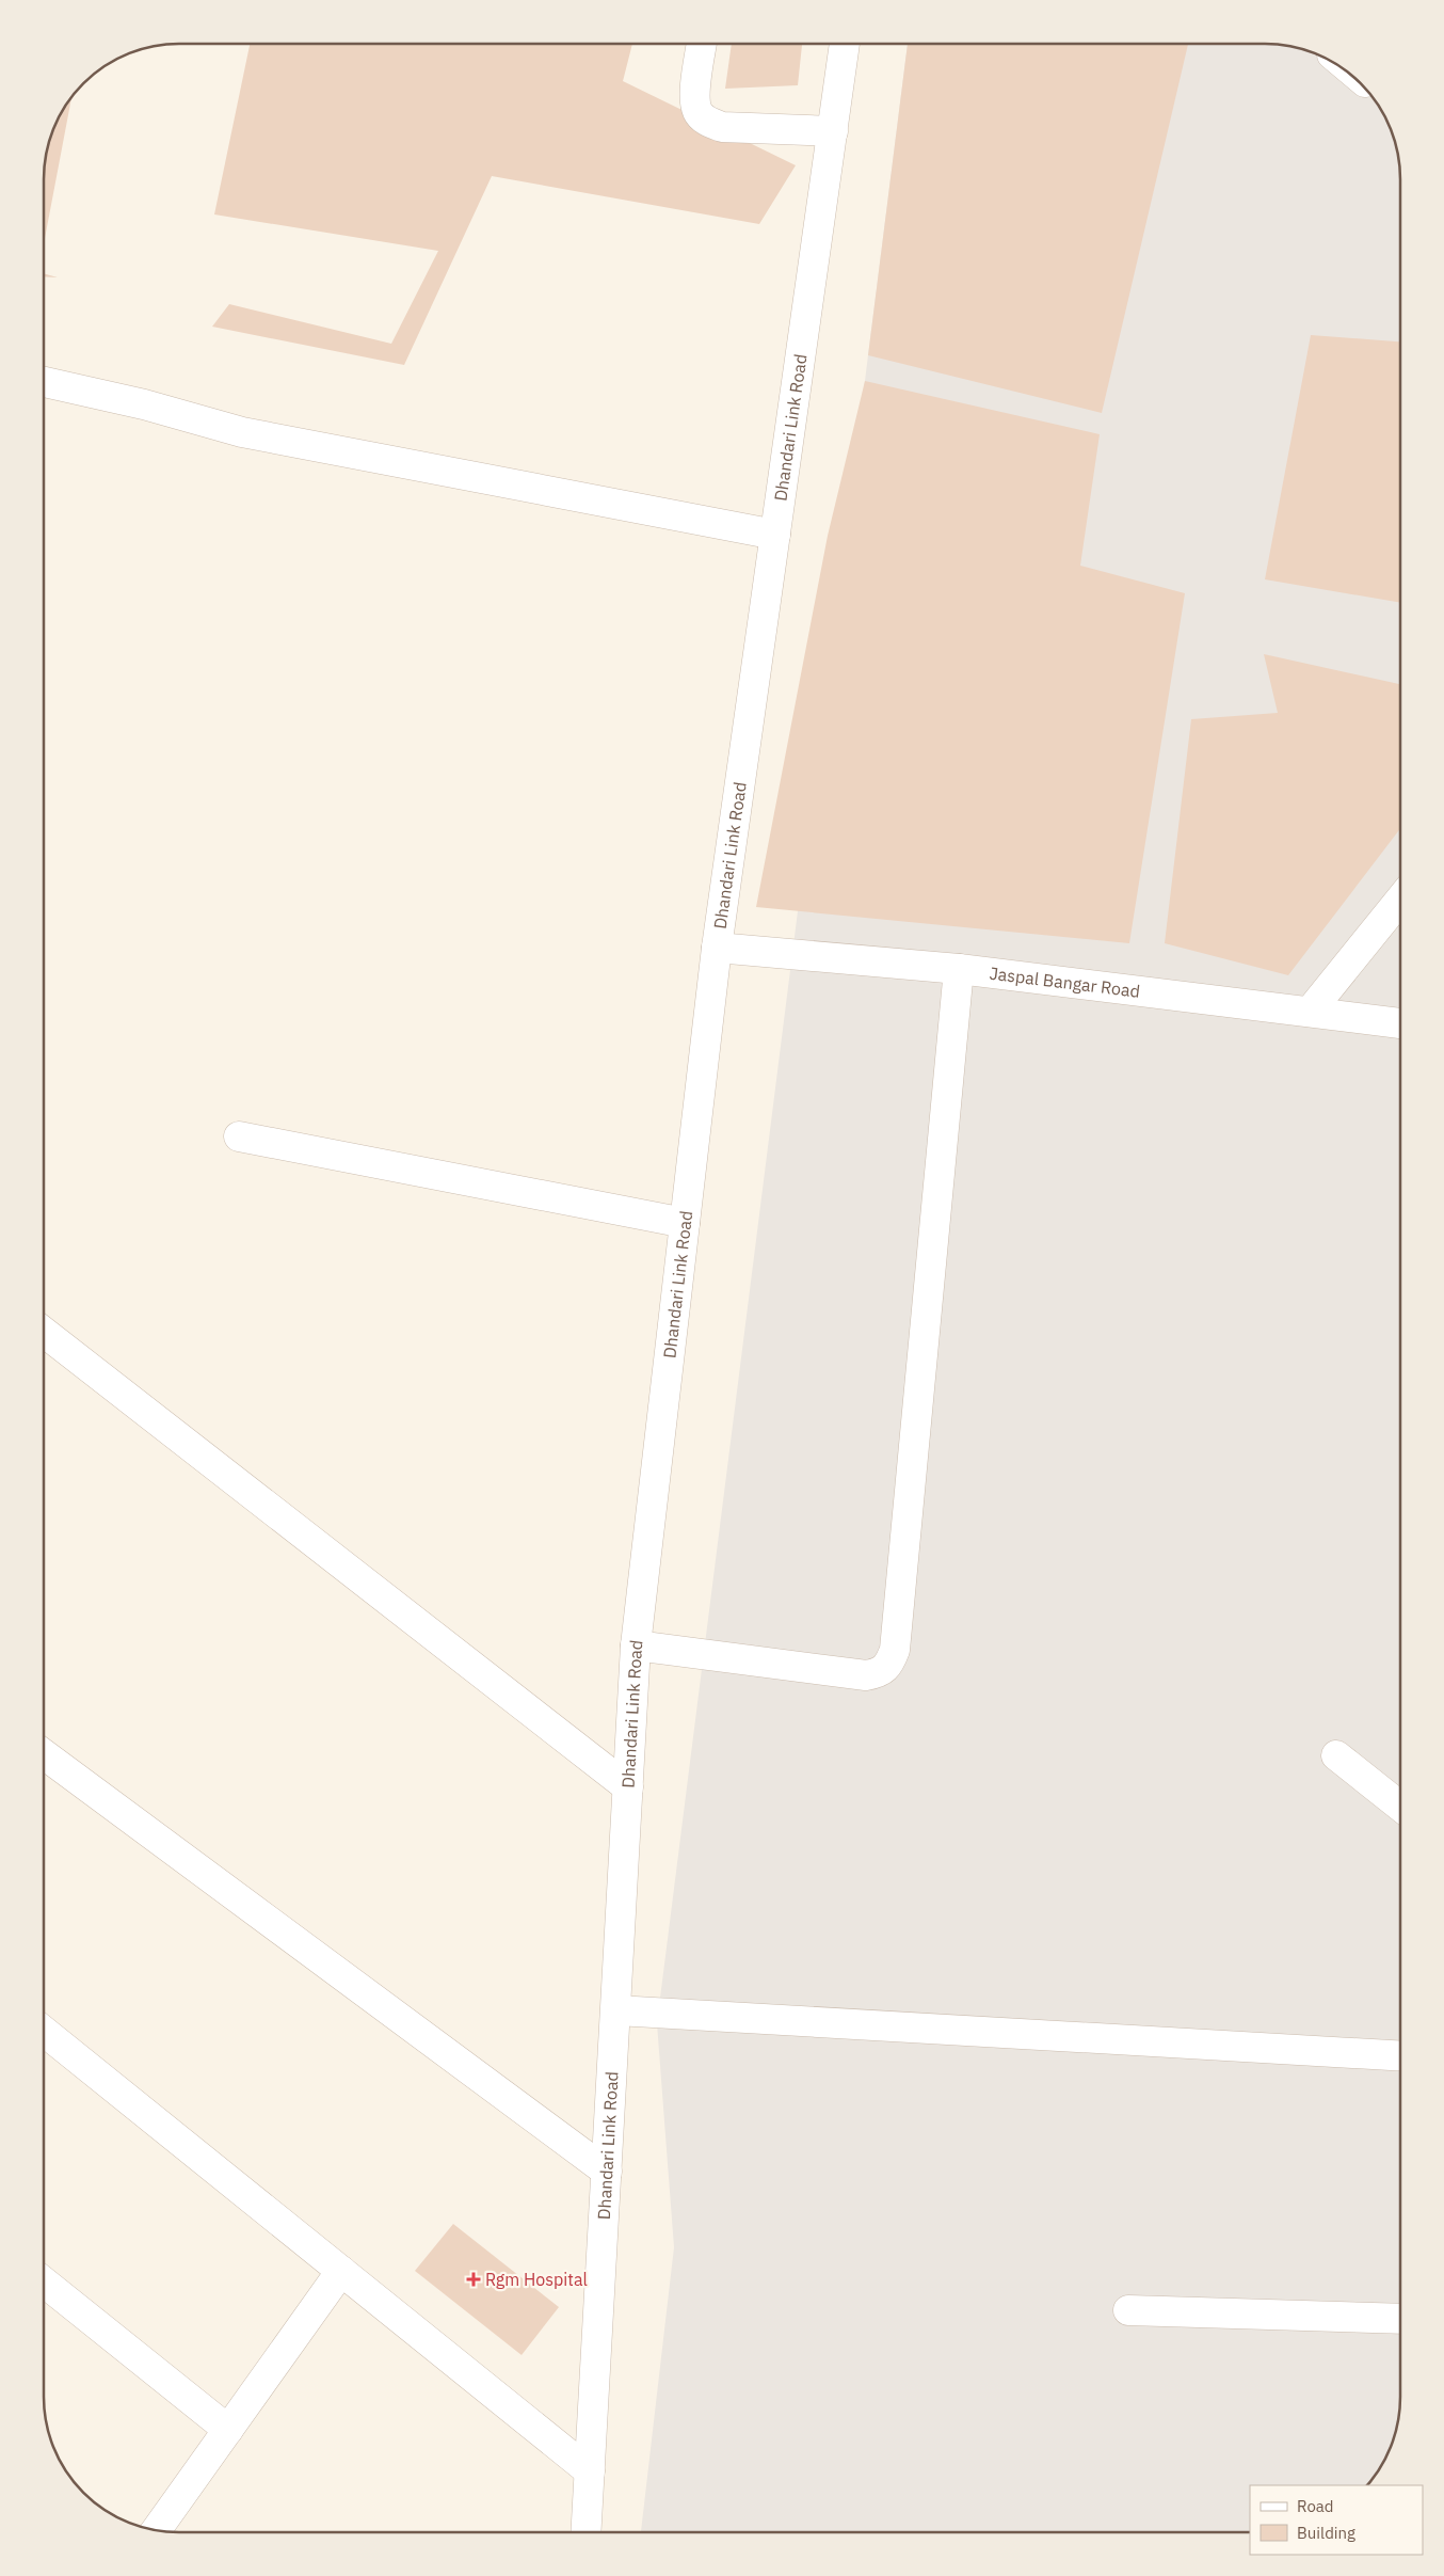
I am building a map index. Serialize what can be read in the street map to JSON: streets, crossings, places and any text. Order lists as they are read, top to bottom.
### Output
{
  "streets": {
    "street": ["Dhandari Link Road", "Jaspal Bangar Road"]
  },
  "crossings": [
    ["Dhandari Link Road", "Jaspal Bangar Road"]
  ],
  "places": {
    "health": ["Rgm Hospital"]
  },
  "legend": ["Road", "Building"]
}
